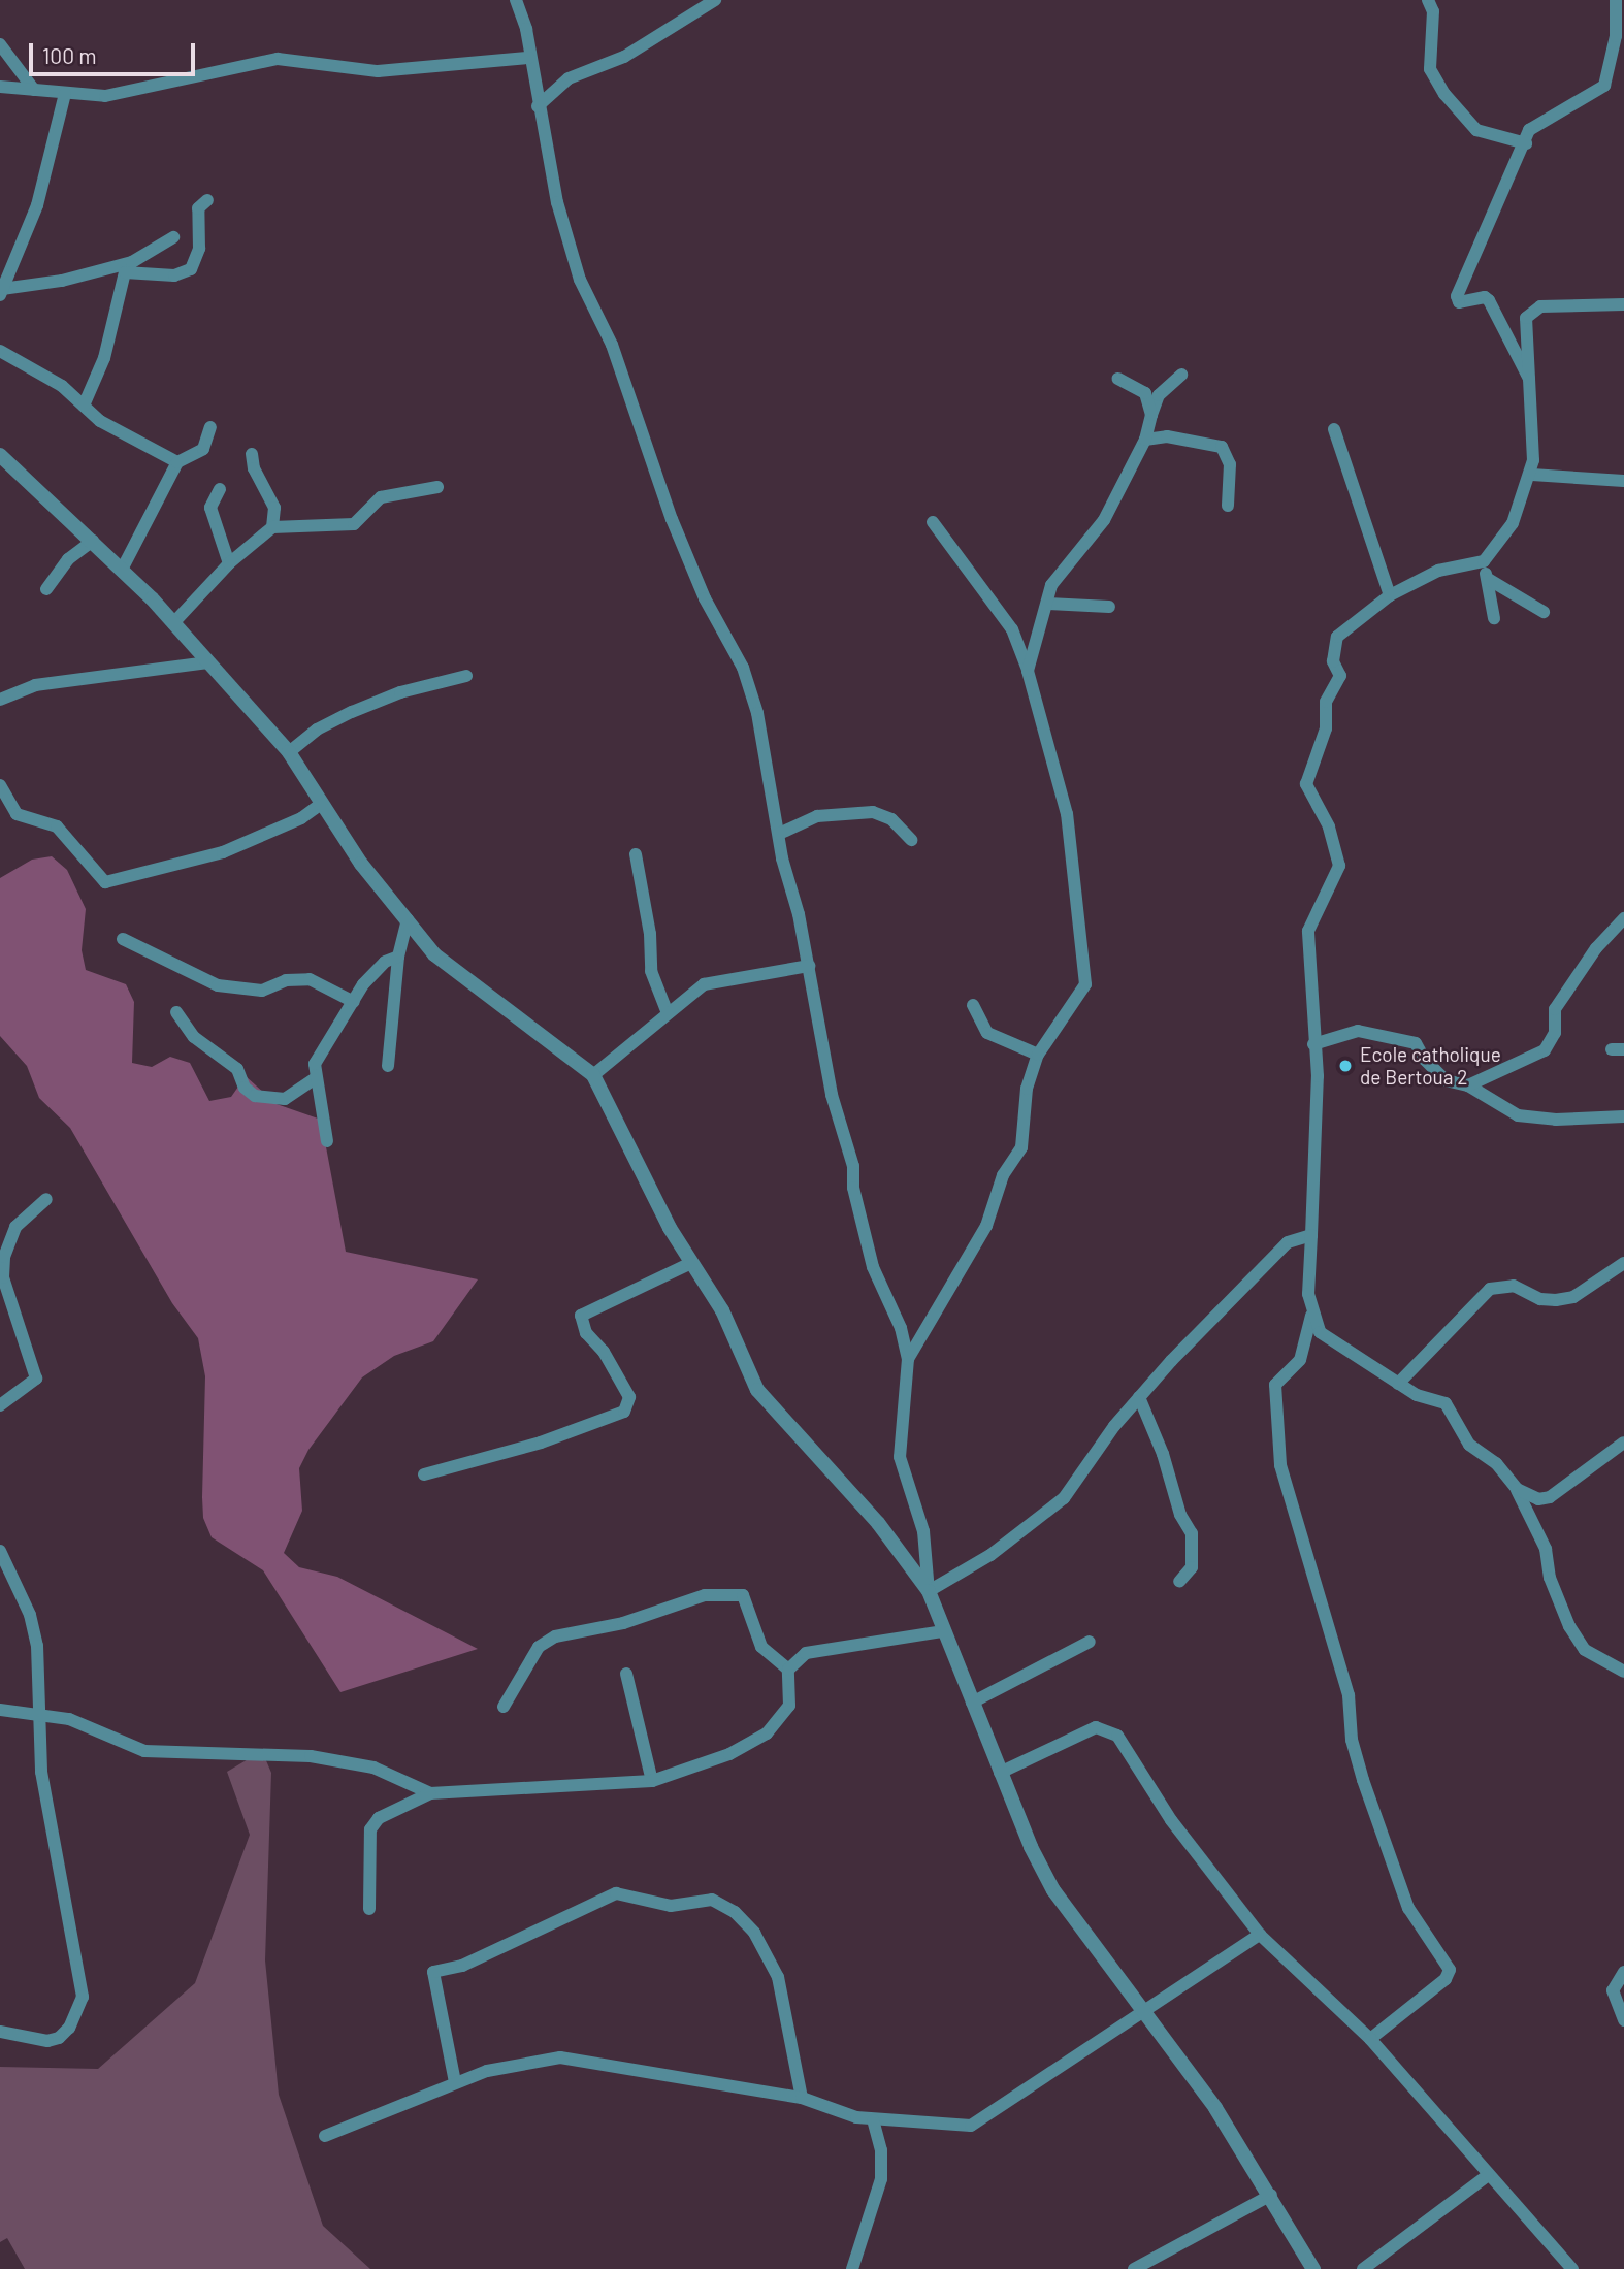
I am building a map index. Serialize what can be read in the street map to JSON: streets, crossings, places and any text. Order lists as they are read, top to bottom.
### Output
{
  "places": ["Ecole catholique de Bertoua 2"],
  "scale_bar": "100 m"
}
